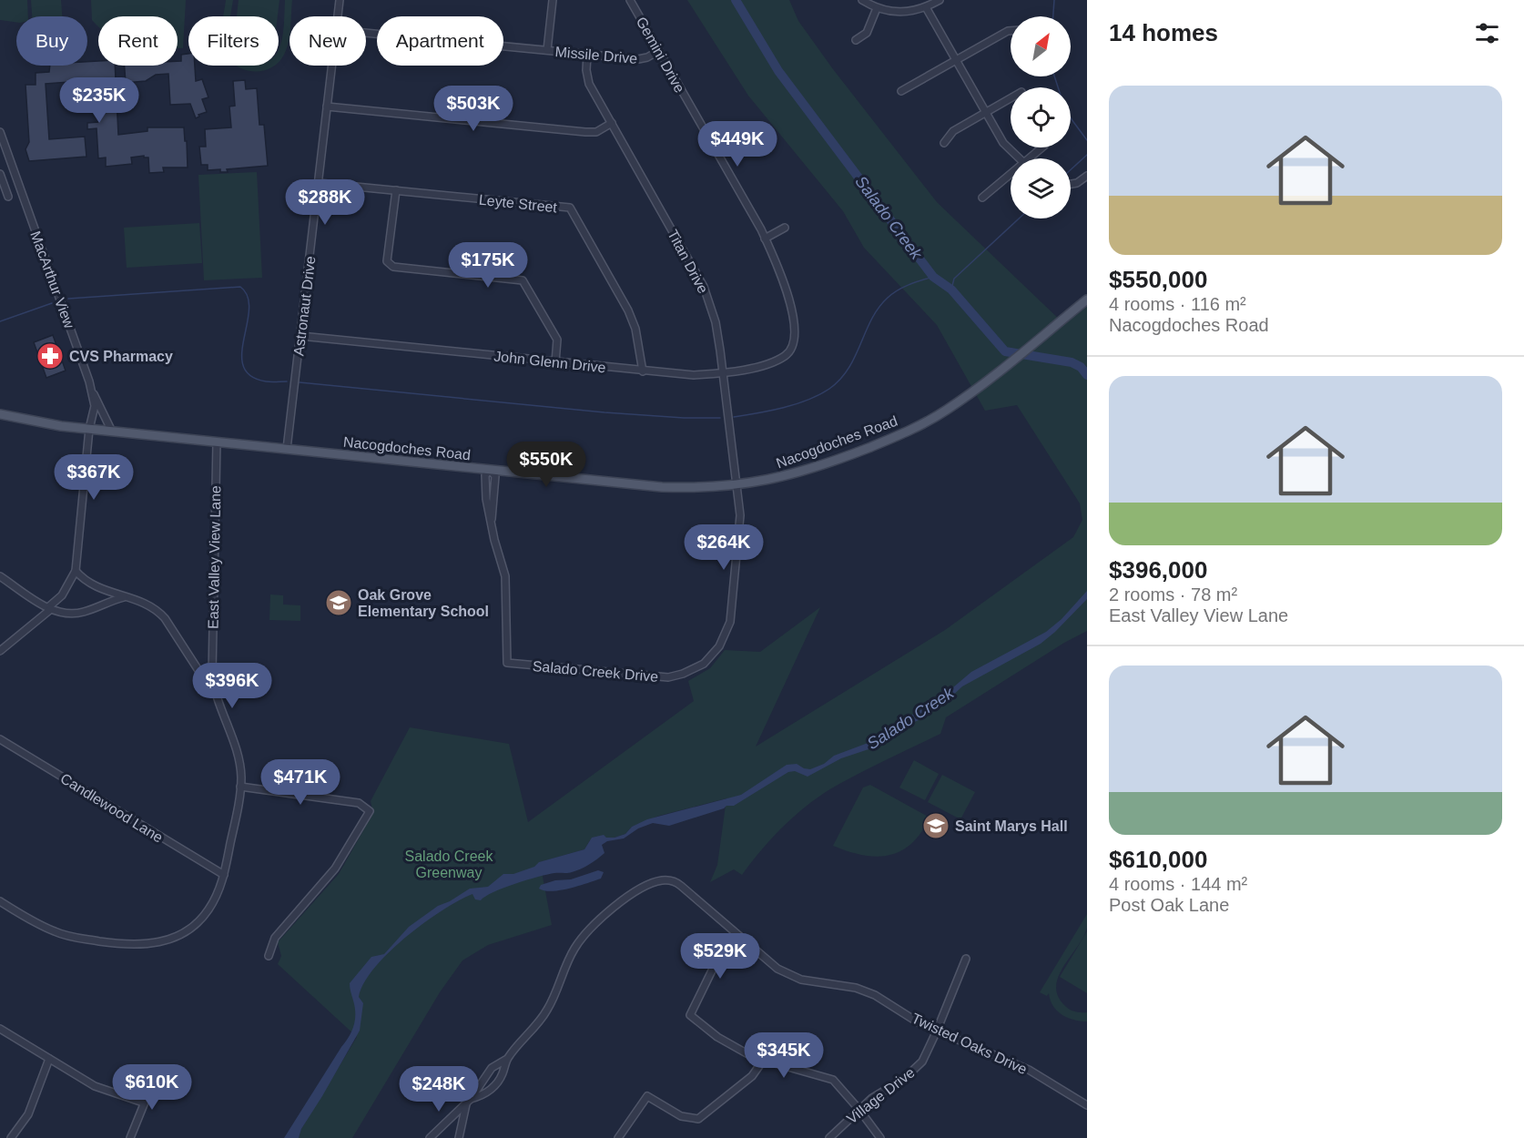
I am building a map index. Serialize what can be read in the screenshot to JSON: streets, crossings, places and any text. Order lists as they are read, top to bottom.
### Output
{
  "streets": {
    "main road": ["Nacogdoches Road"],
    "street": [
      "Missile Drive",
      "Gemini Drive",
      "Leyte Street",
      "Titan Drive",
      "MacArthur View",
      "Astronaut Drive",
      "John Glenn Drive",
      "East Valley View Lane",
      "Salado Creek Drive",
      "Candlewood Lane",
      "Twisted Oaks Drive",
      "Village Drive"
    ]
  },
  "crossings": [
    ["Missile Drive", "Gemini Drive"],
    ["Missile Drive", "Titan Drive"],
    ["Gemini Drive", "John Glenn Drive"],
    ["Leyte Street", "Astronaut Drive"],
    ["Leyte Street", "John Glenn Drive"],
    ["Titan Drive", "John Glenn Drive"],
    ["Titan Drive", "Nacogdoches Road"],
    ["Titan Drive", "Salado Creek Drive"],
    ["MacArthur View", "Nacogdoches Road"],
    ["Astronaut Drive", "John Glenn Drive"],
    ["Astronaut Drive", "Nacogdoches Road"],
    ["Nacogdoches Road", "East Valley View Lane"],
    ["Nacogdoches Road", "Salado Creek Drive"],
    ["East Valley View Lane", "Candlewood Lane"],
    ["Twisted Oaks Drive", "Village Drive"]
  ],
  "water": ["Salado Creek"],
  "parks": ["Salado Creek Greenway"],
  "places": {
    "pharmacy": ["CVS Pharmacy"],
    "school or university": ["Oak Grove Elementary School", "Saint Marys Hall"]
  },
  "north": "top right",
  "page": {
    "heading": "14 homes",
    "chip": [
      "Buy",
      "Rent",
      "Filters",
      "New",
      "Apartment"
    ],
    "list": [
      {
        "name": "$550,000",
        "note": "4 rooms · 116 m² · Nacogdoches Road"
      },
      {
        "name": "$396,000",
        "note": "2 rooms · 78 m² · East Valley View Lane"
      },
      {
        "name": "$610,000",
        "note": "4 rooms · 144 m² · Post Oak Lane"
      }
    ],
    "price": [
      "$235K",
      "$503K",
      "$449K",
      "$288K",
      "$175K",
      "$550K",
      "$367K",
      "$264K",
      "$396K",
      "$471K",
      "$529K",
      "$345K",
      "$610K",
      "$248K"
    ]
  }
}
